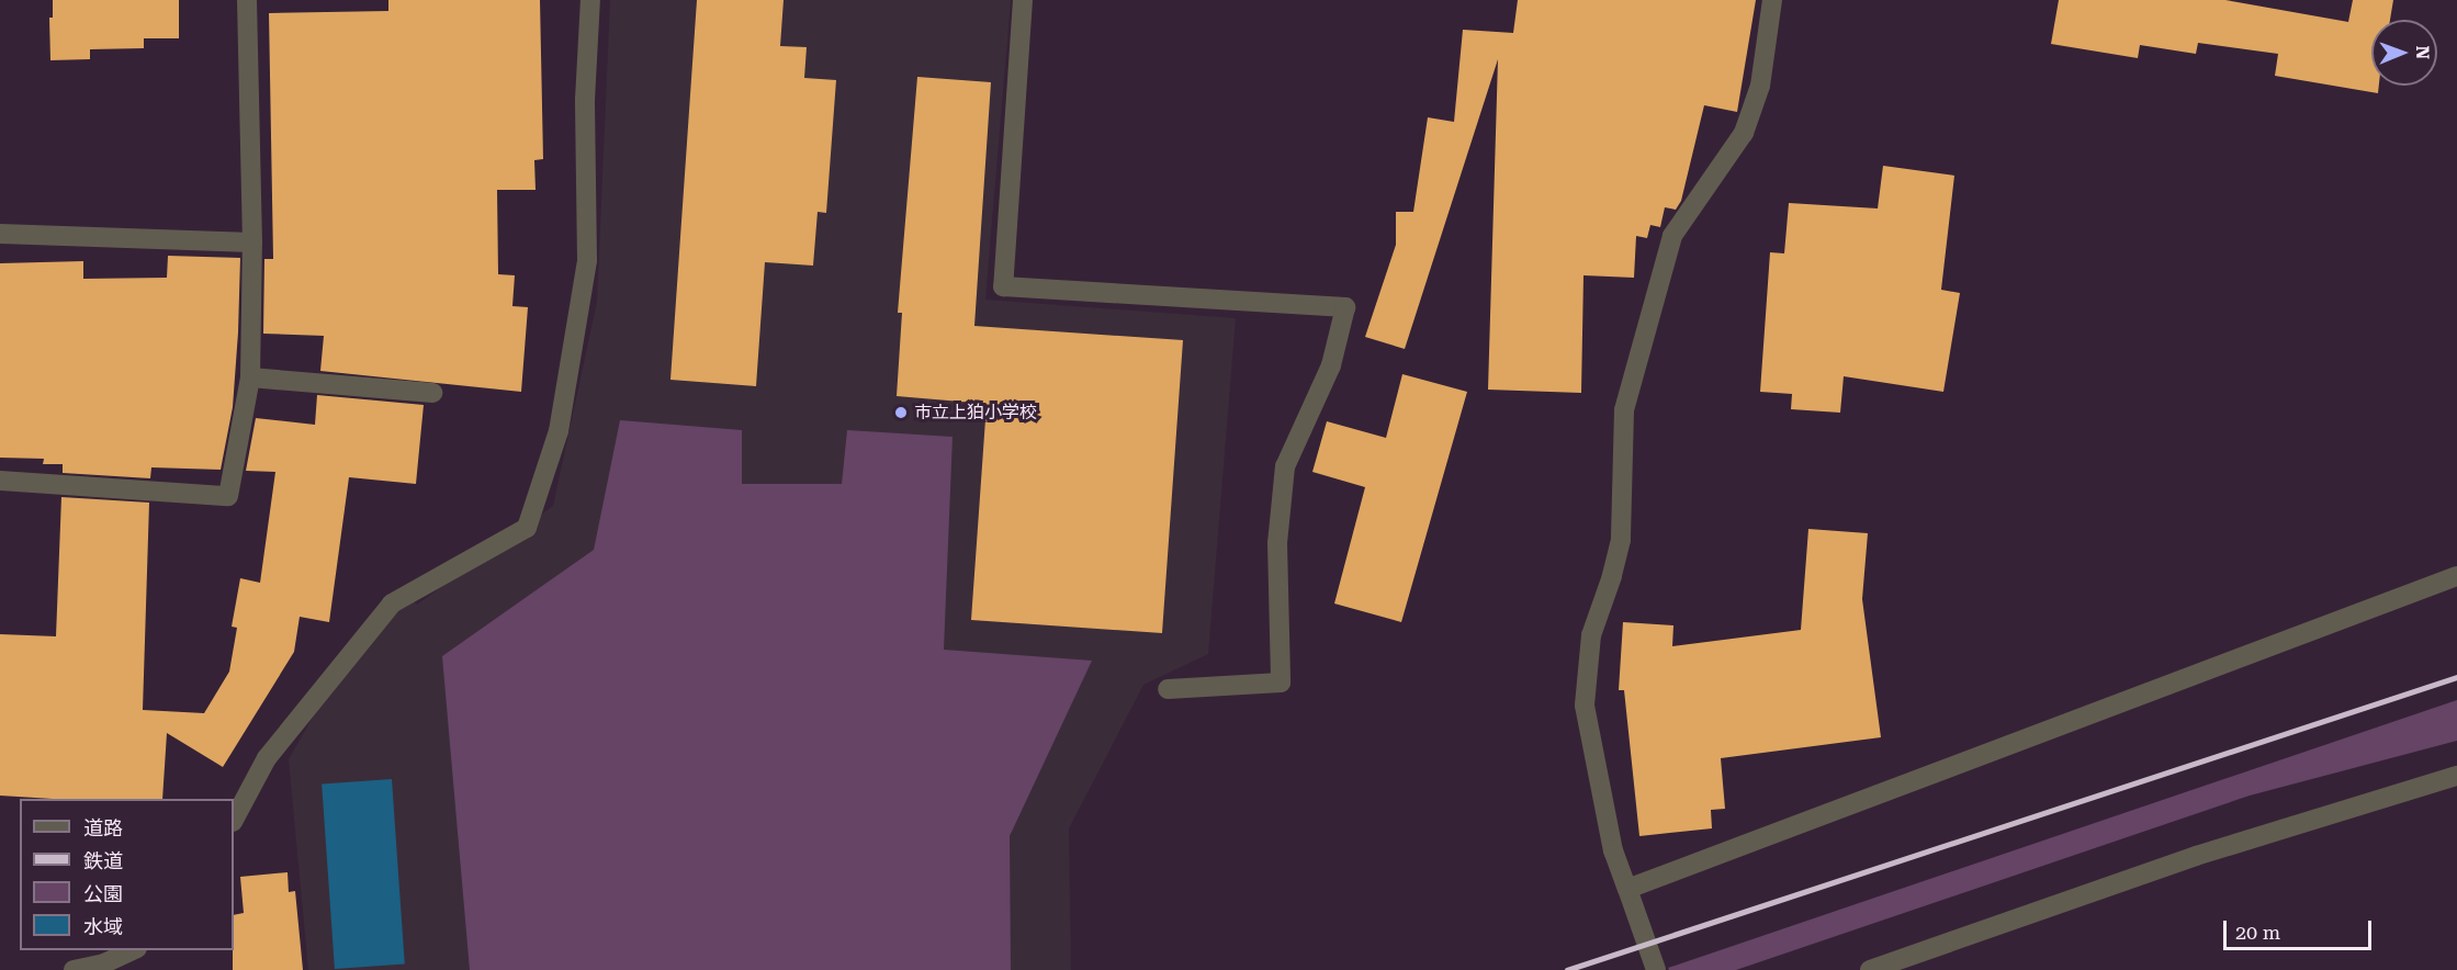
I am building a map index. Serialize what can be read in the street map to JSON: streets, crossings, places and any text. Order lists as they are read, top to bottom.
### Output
{
  "places": ["市立上狛小学校"],
  "legend": [
    "道路",
    "鉄道",
    "公園",
    "水域"
  ],
  "scale_bar": "20 m",
  "north": "right"
}
